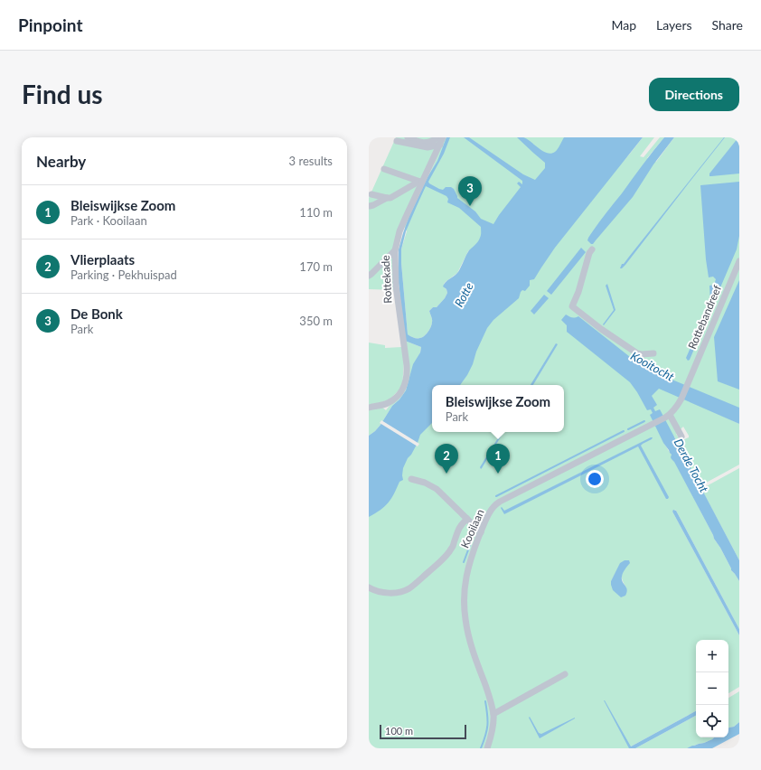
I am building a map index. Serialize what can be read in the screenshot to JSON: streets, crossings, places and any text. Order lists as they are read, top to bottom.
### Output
{
  "streets": {
    "street": ["Rottekade", "Rottebandreef", "Kooilaan"]
  },
  "crossings": [
    ["Rottebandreef", "Kooilaan"]
  ],
  "water": ["Rotte", "Kooitocht", "Derde Tocht"],
  "scale_bar": "100 m",
  "page": {
    "header": "Pinpoint",
    "nav": ["Map", "Layers", "Share"],
    "buttons": "Directions",
    "title": "Find us",
    "heading": ["Nearby", "3 results"],
    "pins": ["3", "1", "2"],
    "list": [
      {
        "mark": "1",
        "name": "Bleiswijkse Zoom",
        "note": "Park · Kooilaan",
        "value": "110 m"
      },
      {
        "mark": "2",
        "name": "Vlierplaats",
        "note": "Parking · Pekhuispad",
        "value": "170 m"
      },
      {
        "mark": "3",
        "name": "De Bonk",
        "note": "Park",
        "value": "350 m"
      }
    ],
    "popup": ["Bleiswijkse Zoom", "Park"],
    "map_buttons": ["+", "−"],
    "scale": "100 m"
  }
}
